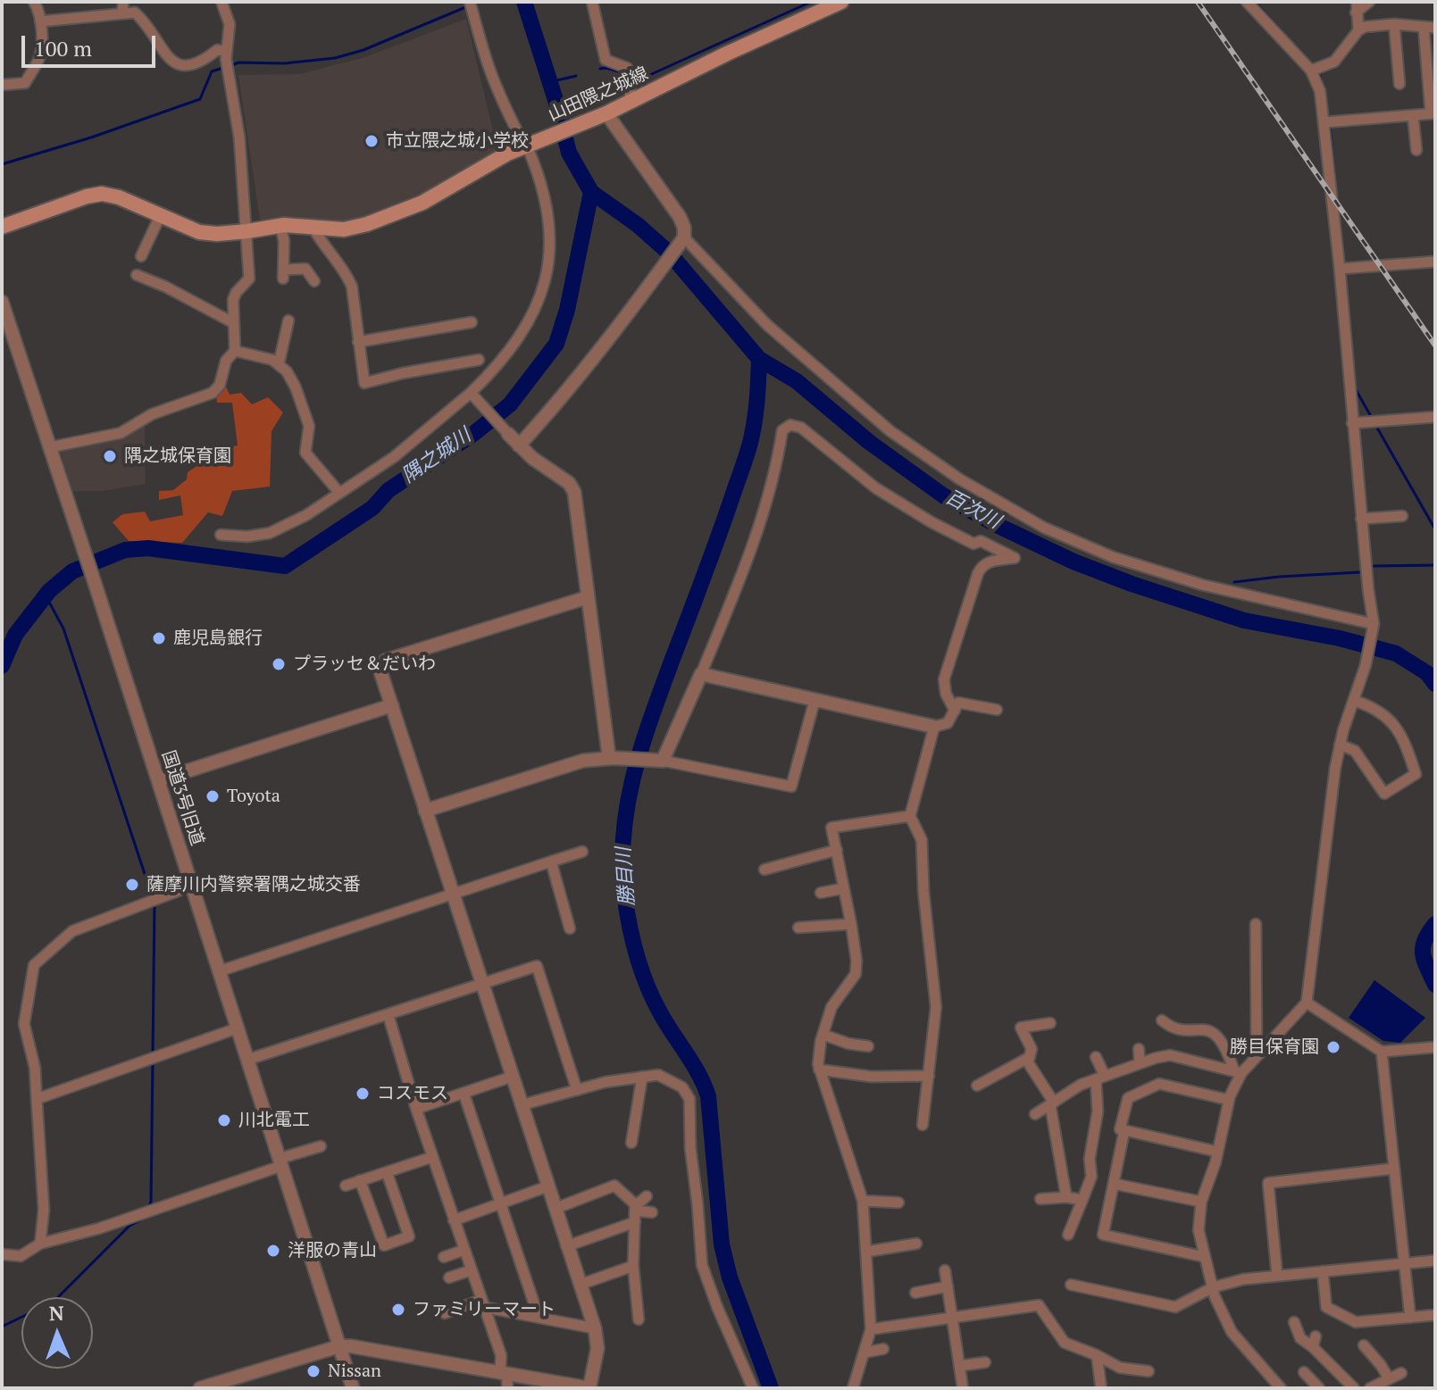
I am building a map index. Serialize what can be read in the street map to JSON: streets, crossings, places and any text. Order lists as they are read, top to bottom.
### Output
{
  "streets": {
    "main road": ["山田隈之城線"],
    "street": ["国道3号旧道"]
  },
  "water": ["隅之城川", "百次川", "勝目川"],
  "places": [
    "市立隈之城小学校",
    "隅之城保育園",
    "鹿児島銀行",
    "プラッセ＆だいわ",
    "Toyota",
    "薩摩川内警察署隅之城交番",
    "勝目保育園",
    "コスモス",
    "川北電工",
    "洋服の青山",
    "ファミリーマート",
    "Nissan"
  ],
  "scale_bar": "100 m",
  "north": "top"
}
